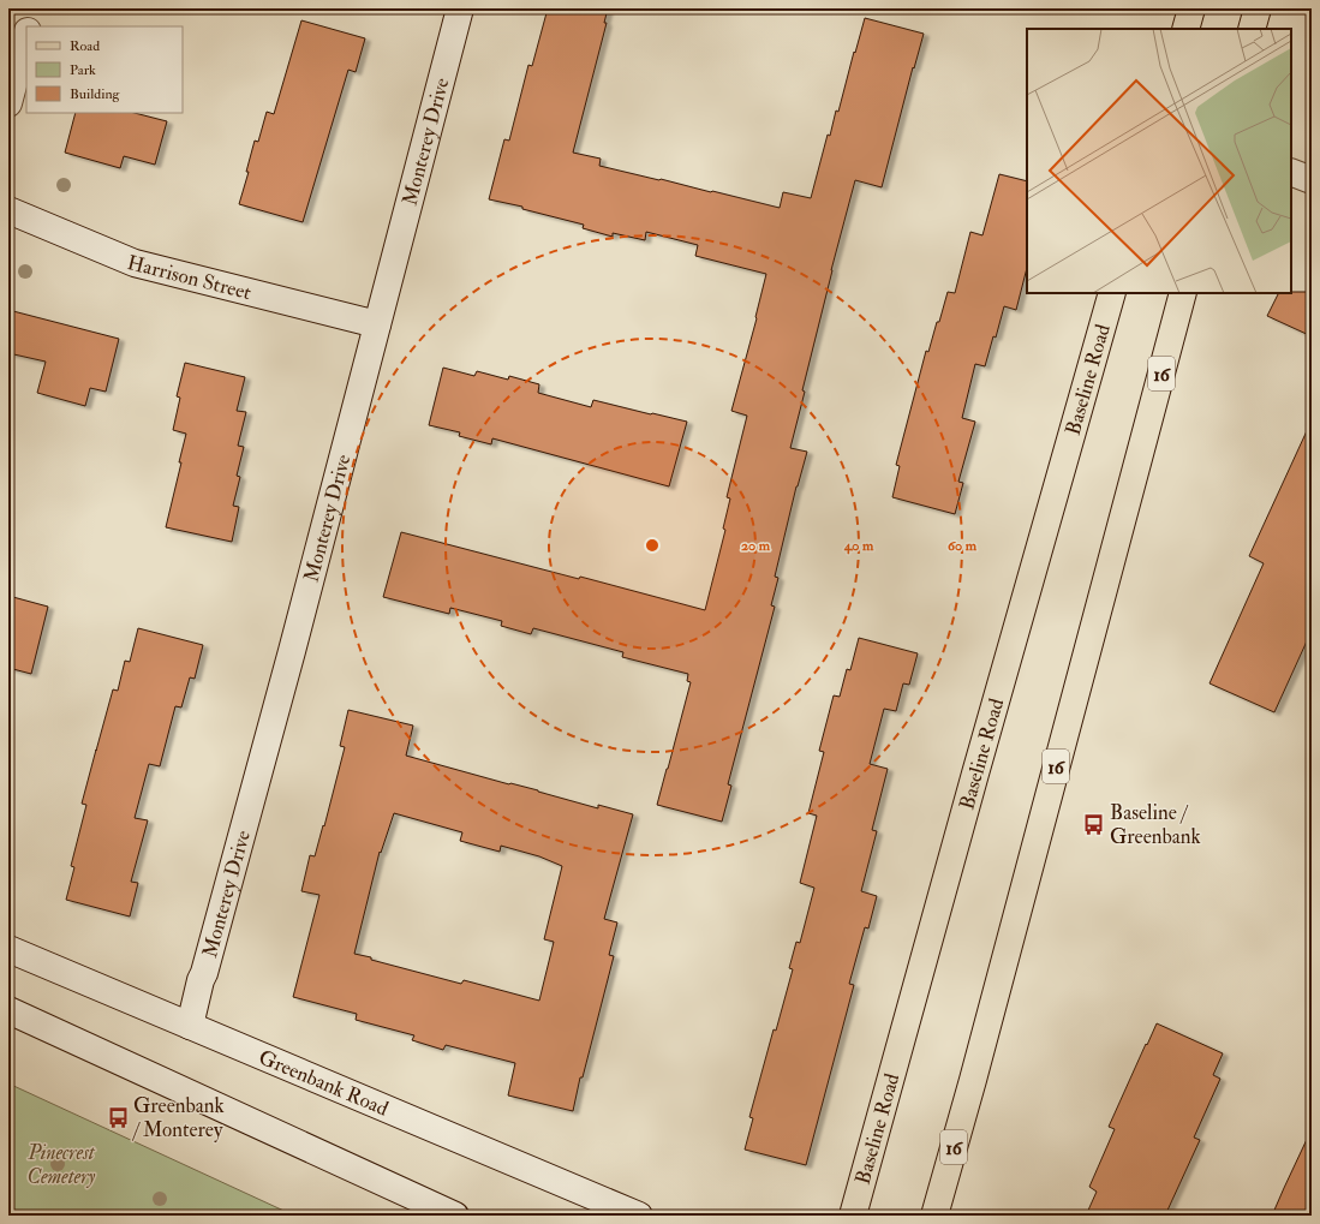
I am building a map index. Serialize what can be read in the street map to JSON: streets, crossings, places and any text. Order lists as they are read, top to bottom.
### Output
{
  "streets": {
    "main road": ["16", "Baseline Road"],
    "street": ["Monterey Drive", "Harrison Street", "Greenbank Road"]
  },
  "crossings": [
    ["Monterey Drive", "Harrison Street"],
    ["Monterey Drive", "Greenbank Road"]
  ],
  "parks": ["Pinecrest Cemetery"],
  "places": {
    "bus stop": ["Baseline / Greenbank", "Greenbank / Monterey"]
  },
  "legend": ["Road", "Park", "Building"],
  "rings": ["20 m", "40 m", "60 m"]
}
